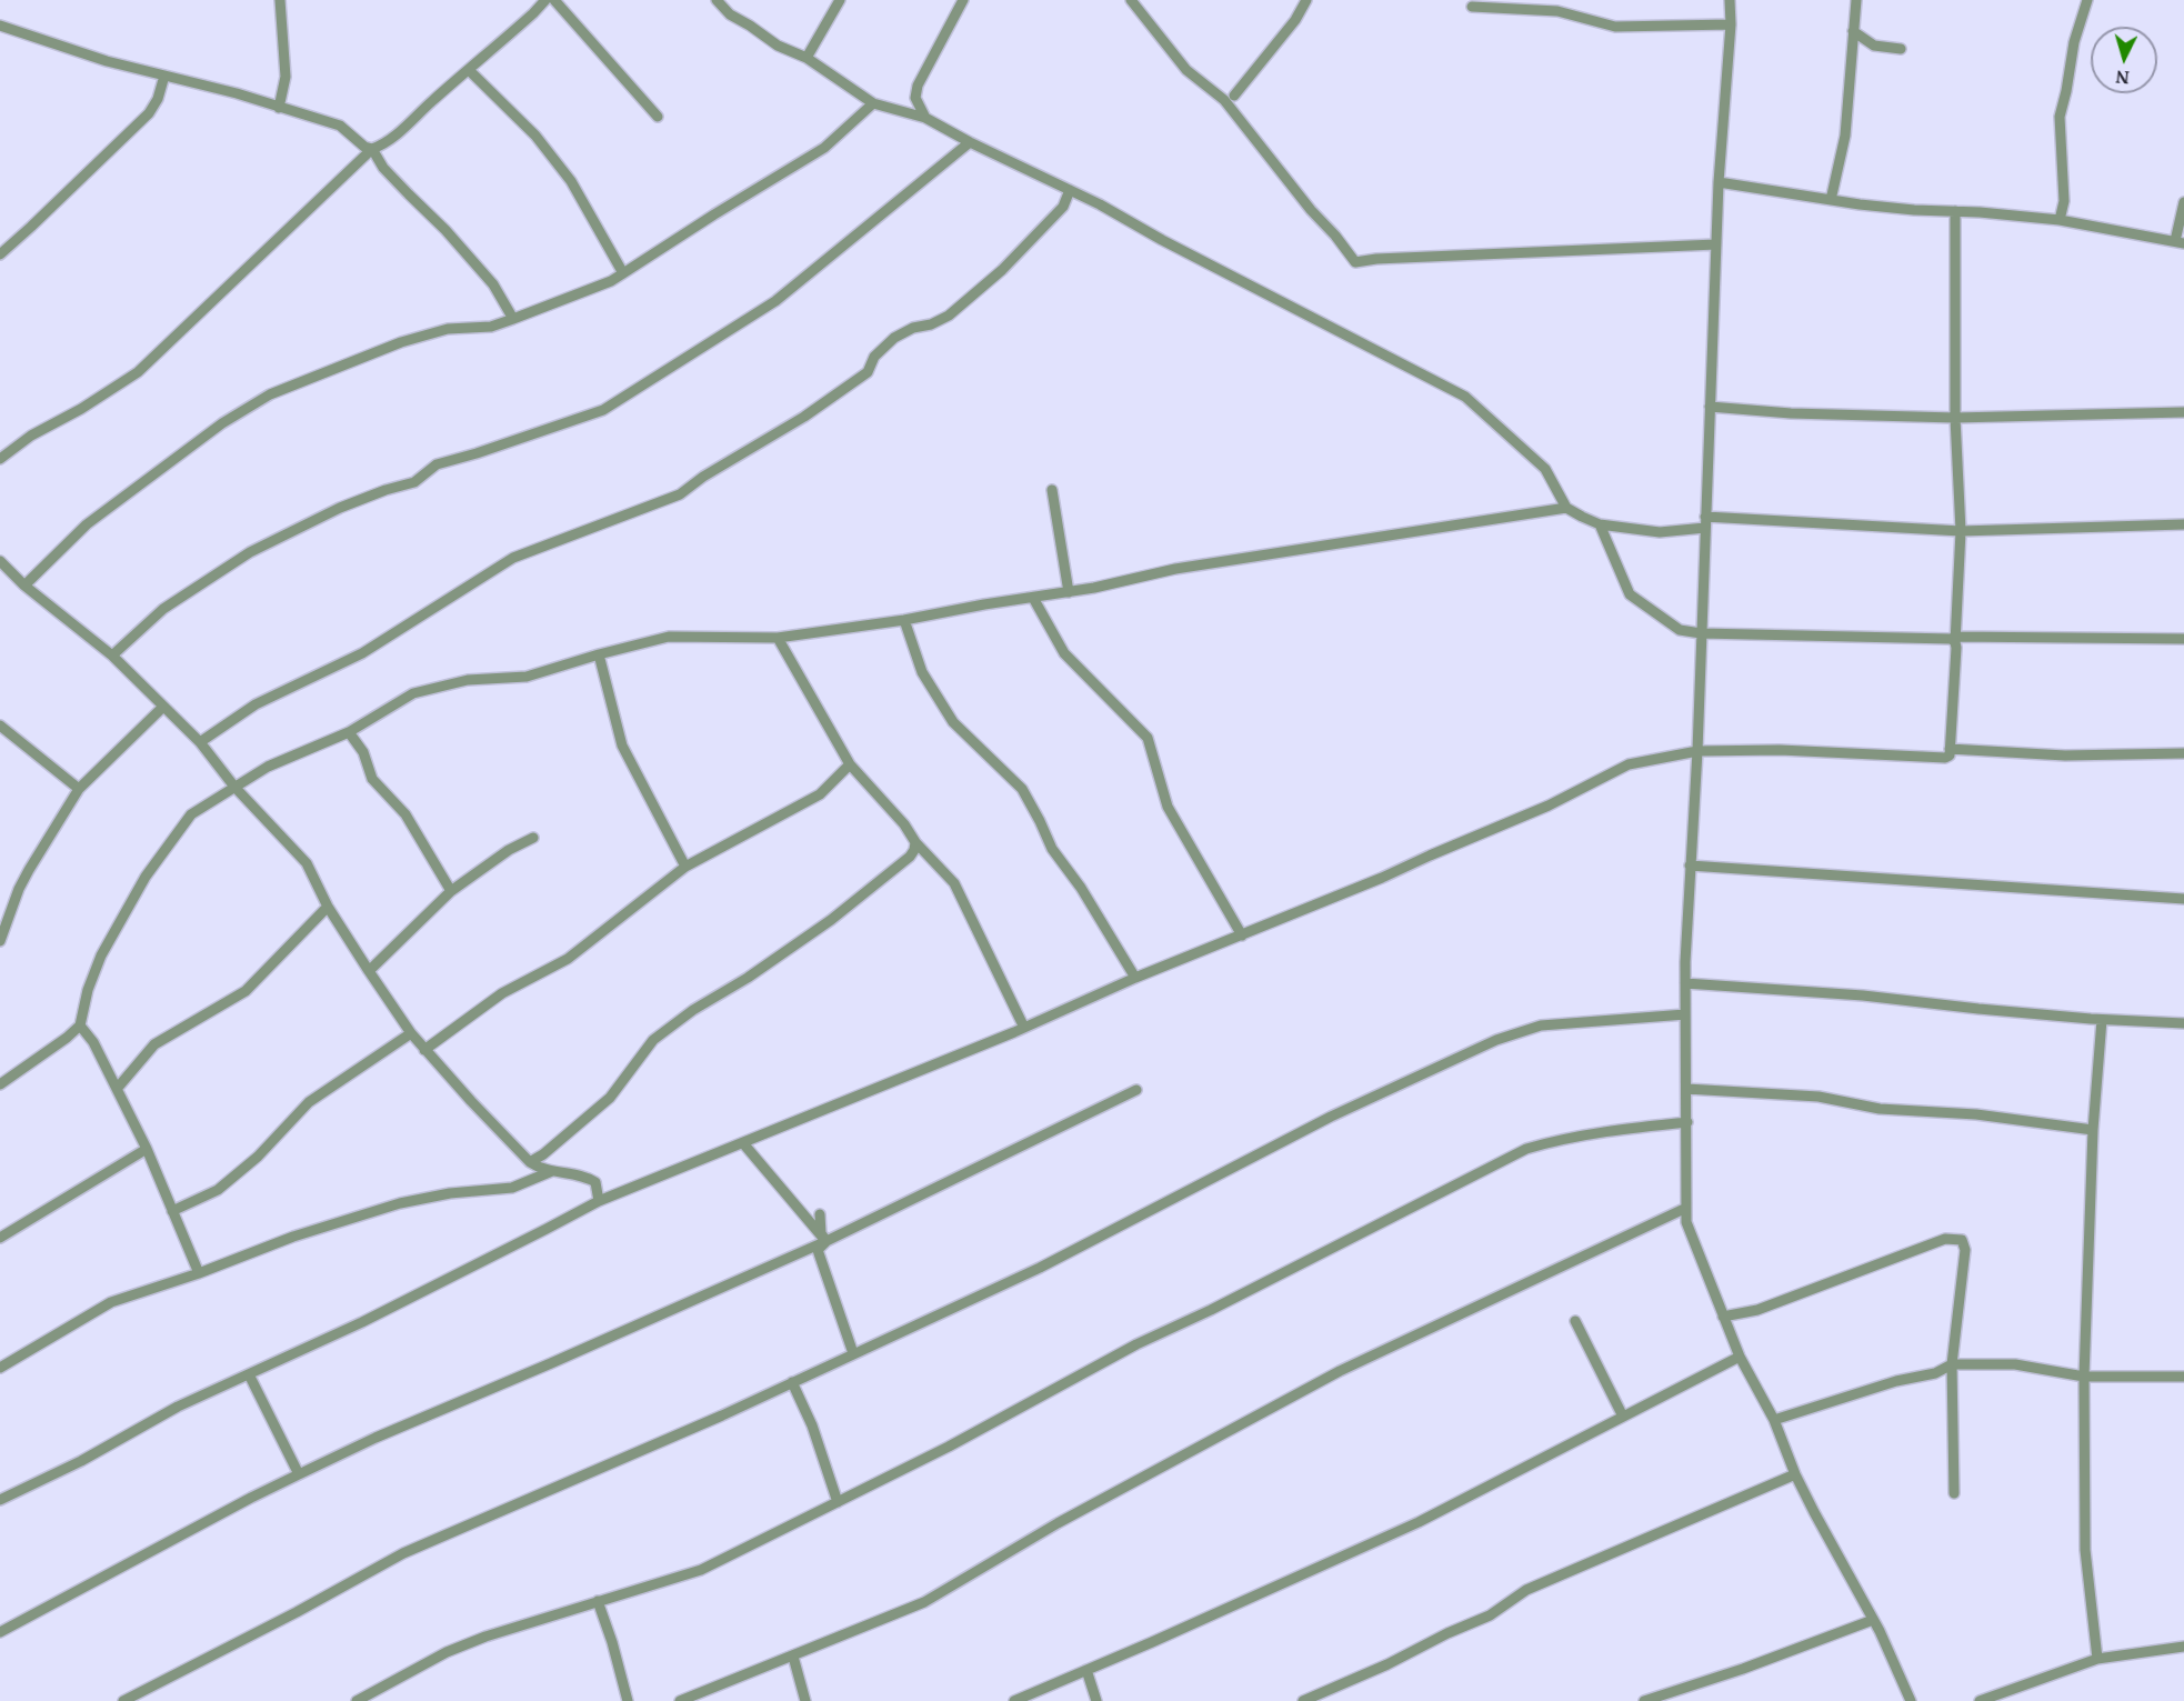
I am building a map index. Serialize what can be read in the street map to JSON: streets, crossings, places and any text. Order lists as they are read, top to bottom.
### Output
{
  "north": "bottom"
}
